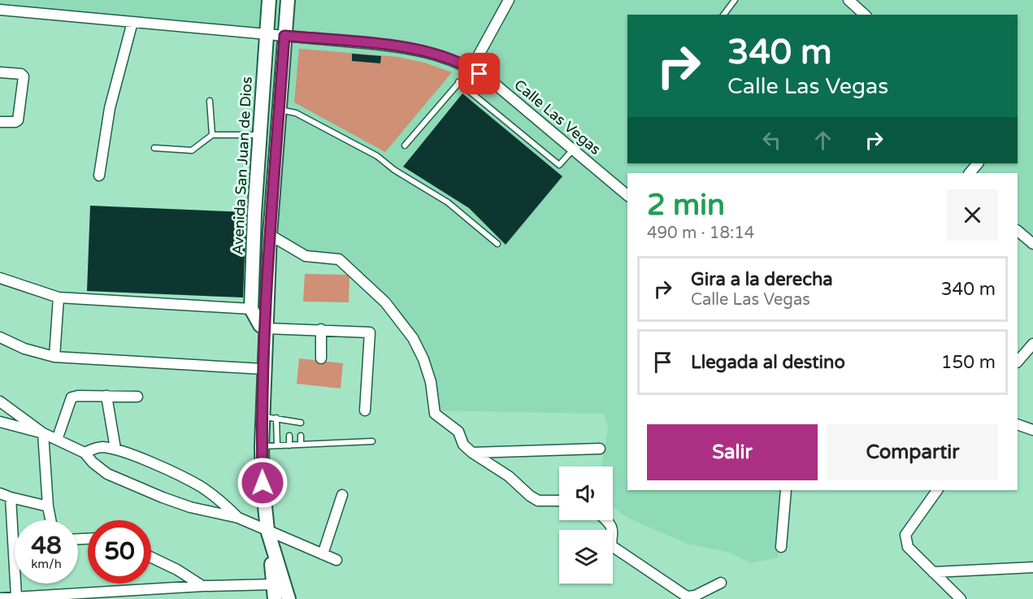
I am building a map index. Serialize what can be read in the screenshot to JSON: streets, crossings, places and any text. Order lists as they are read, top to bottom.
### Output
{
  "streets": {
    "main road": ["Avenida San Juan de Dios"],
    "street": ["Calle Las Vegas"]
  },
  "crossings": [
    ["Calle Las Vegas", "Avenida San Juan de Dios"]
  ],
  "page": {
    "turn": ["340 m", "Calle Las Vegas"],
    "heading": ["2 min", "490 m · 18:14"],
    "list": [
      {
        "name": "Gira a la derecha",
        "note": "Calle Las Vegas",
        "value": "340 m"
      },
      {
        "name": "Llegada al destino",
        "value": "150 m"
      }
    ],
    "buttons": ["Salir", "Compartir"],
    "speed": "48 km/h",
    "limit": "50"
  }
}
